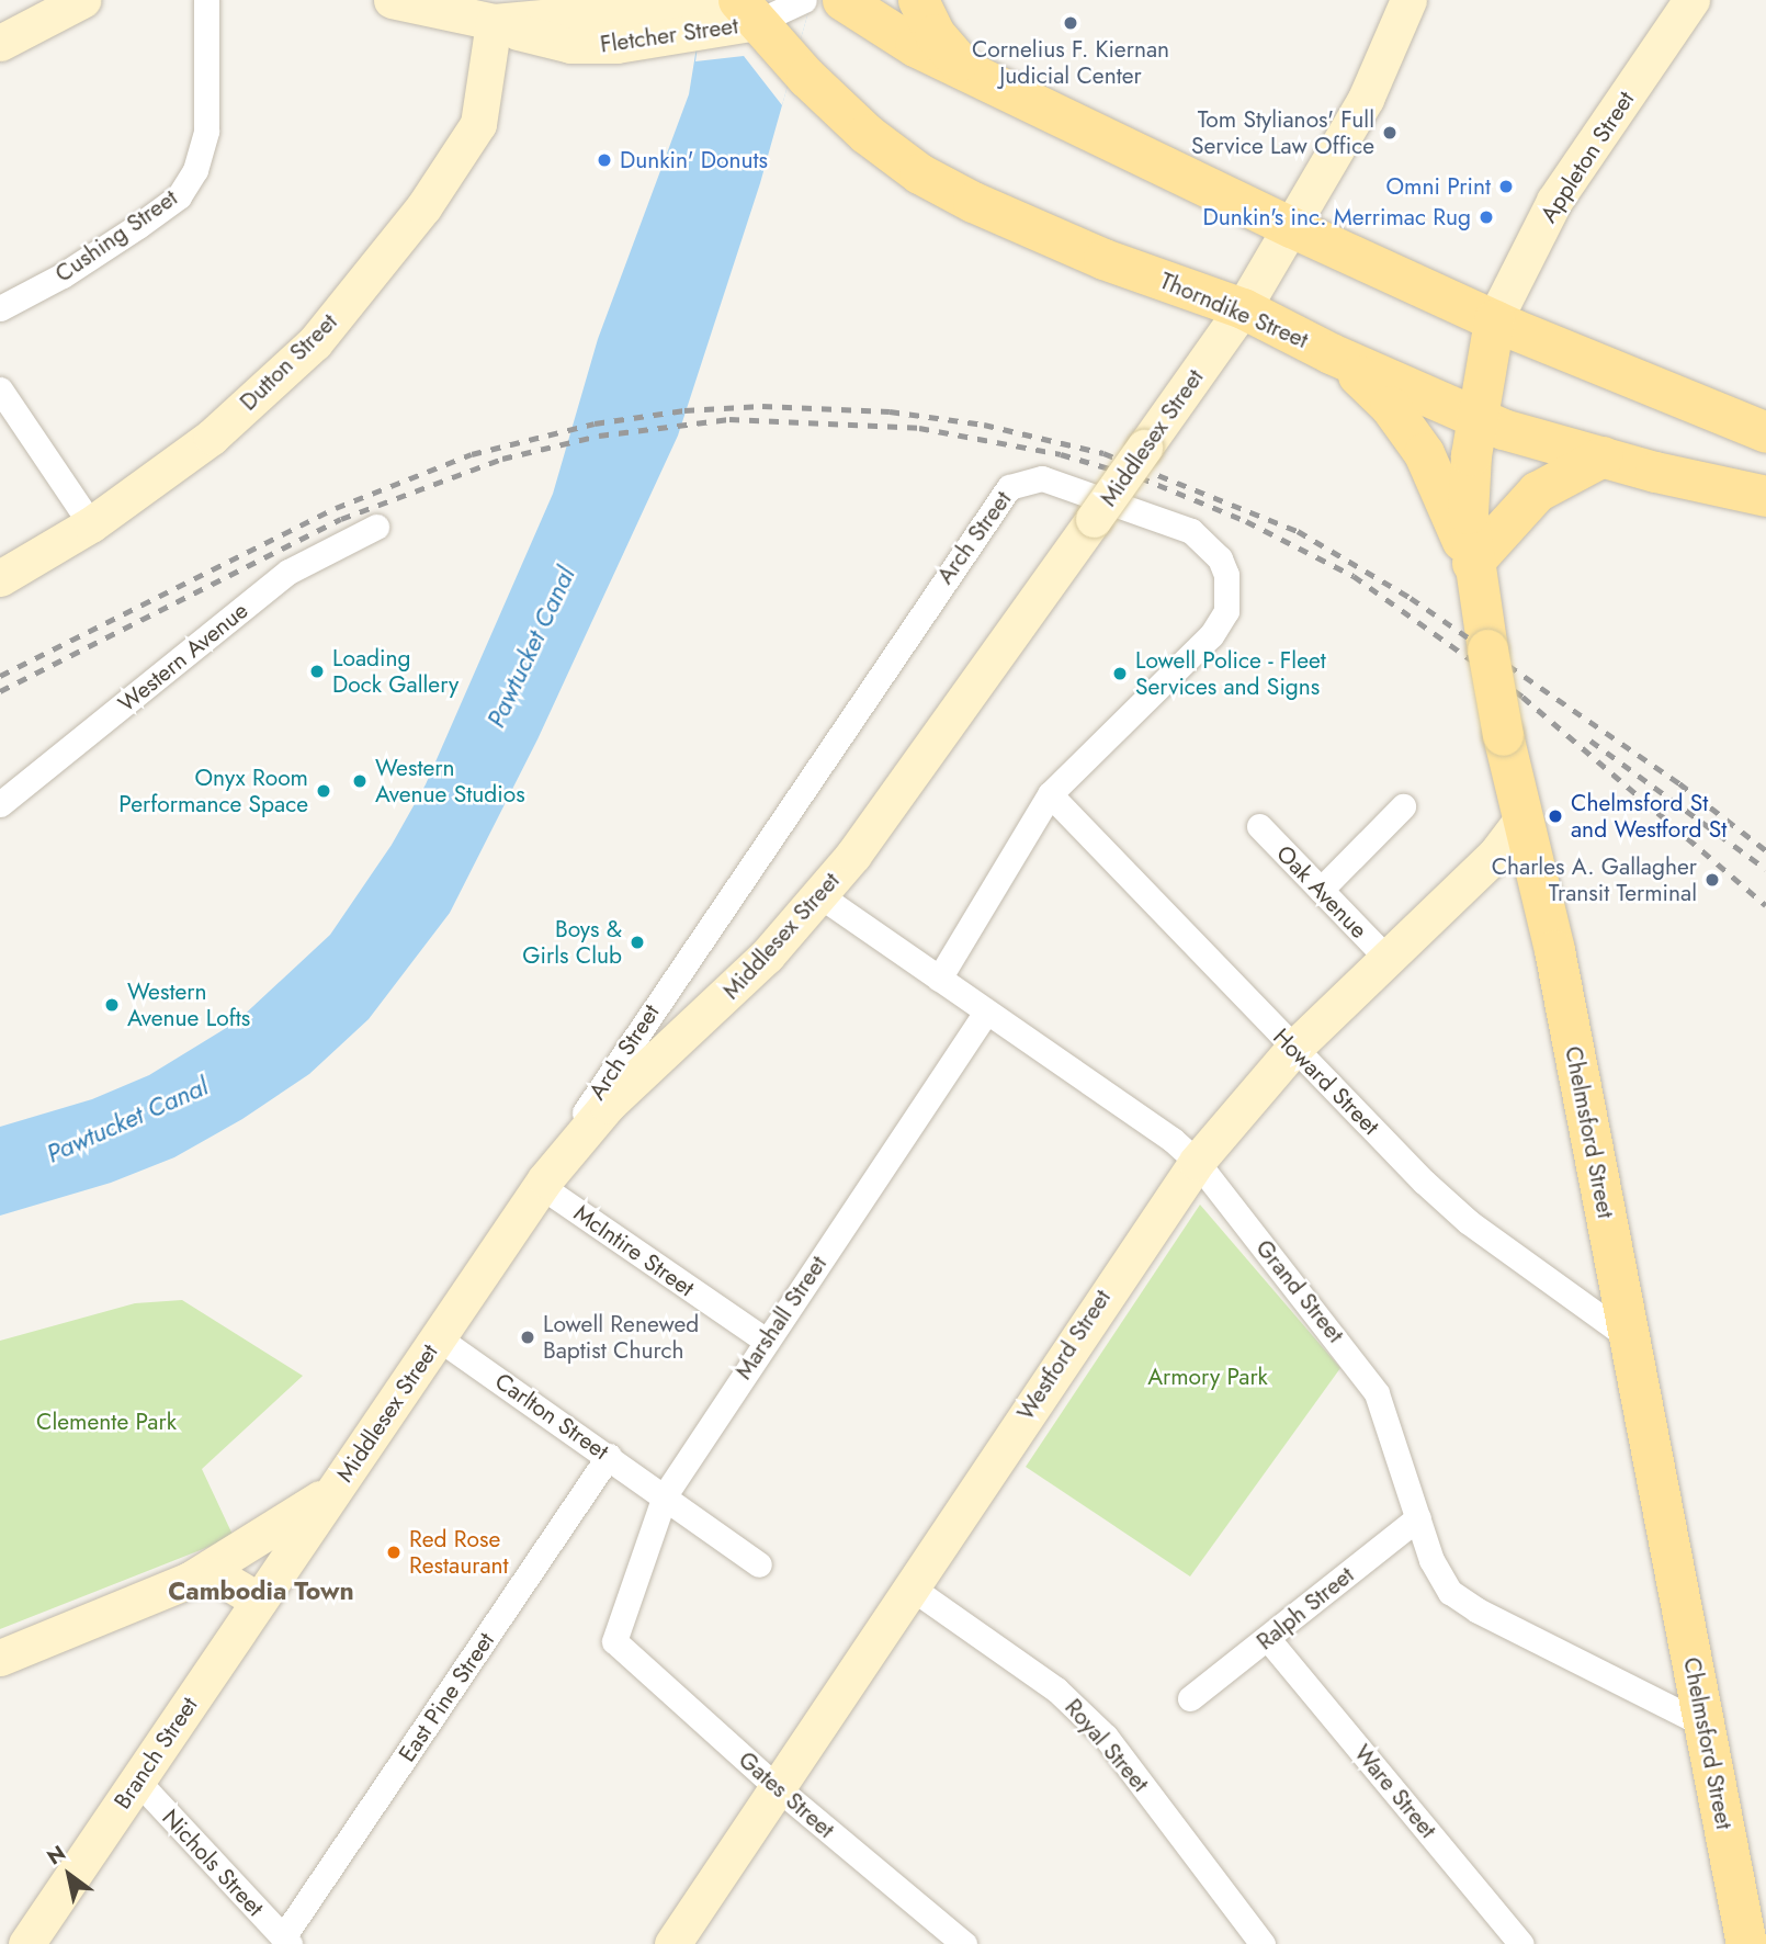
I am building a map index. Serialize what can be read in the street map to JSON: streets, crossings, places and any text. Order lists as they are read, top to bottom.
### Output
{
  "streets": {
    "main road": [
      "Fletcher Street",
      "Appleton Street",
      "Thorndike Street",
      "Dutton Street",
      "Middlesex Street",
      "Chelmsford Street",
      "Westford Street",
      "Branch Street"
    ],
    "street": [
      "Cushing Street",
      "Arch Street",
      "Western Avenue",
      "Oak Avenue",
      "Howard Street",
      "McIntire Street",
      "Grand Street",
      "Marshall Street",
      "Carlton Street",
      "Ralph Street",
      "East Pine Street",
      "Royal Street",
      "Ware Street",
      "Gates Street",
      "Nichols Street"
    ]
  },
  "crossings": [
    ["Fletcher Street", "Thorndike Street"],
    ["Fletcher Street", "Dutton Street"],
    ["Appleton Street", "Chelmsford Street"],
    ["Thorndike Street", "Middlesex Street"],
    ["Thorndike Street", "Chelmsford Street"],
    ["Middlesex Street", "Arch Street"],
    ["Middlesex Street", "McIntire Street"],
    ["Middlesex Street", "Grand Street"],
    ["Middlesex Street", "Carlton Street"],
    ["Middlesex Street", "Branch Street"],
    ["Arch Street", "Howard Street"],
    ["Arch Street", "McIntire Street"],
    ["Arch Street", "Grand Street"],
    ["Oak Avenue", "Westford Street"],
    ["Howard Street", "Chelmsford Street"],
    ["Howard Street", "Westford Street"],
    ["Chelmsford Street", "Grand Street"],
    ["Chelmsford Street", "Westford Street"],
    ["McIntire Street", "Marshall Street"],
    ["Grand Street", "Marshall Street"],
    ["Grand Street", "Westford Street"],
    ["Grand Street", "Ralph Street"],
    ["Marshall Street", "Carlton Street"],
    ["Marshall Street", "Gates Street"],
    ["Westford Street", "Royal Street"],
    ["Westford Street", "Gates Street"],
    ["Carlton Street", "East Pine Street"],
    ["Ralph Street", "Ware Street"],
    ["East Pine Street", "Nichols Street"],
    ["Branch Street", "Nichols Street"]
  ],
  "districts": ["Cambodia Town"],
  "water": ["Pawtucket Canal"],
  "parks": ["Armory Park", "Clemente Park"],
  "places": [
    "Cornelius F. Kiernan Judicial Center",
    "Tom Stylianos' Full Service Law Office",
    "Dunkin' Donuts",
    "Omni Print",
    "Dunkin's inc. Merrimac Rug",
    "Loading Dock Gallery",
    "Lowell Police - Fleet Services and Signs",
    "Western Avenue Studios",
    "Onyx Room Performance Space",
    "Chelmsford St and Westford St",
    "Charles A. Gallagher Transit Terminal",
    "Boys & Girls Club",
    "Western Avenue Lofts",
    "Lowell Renewed Baptist Church",
    "Red Rose Restaurant"
  ],
  "north": "top left"
}
